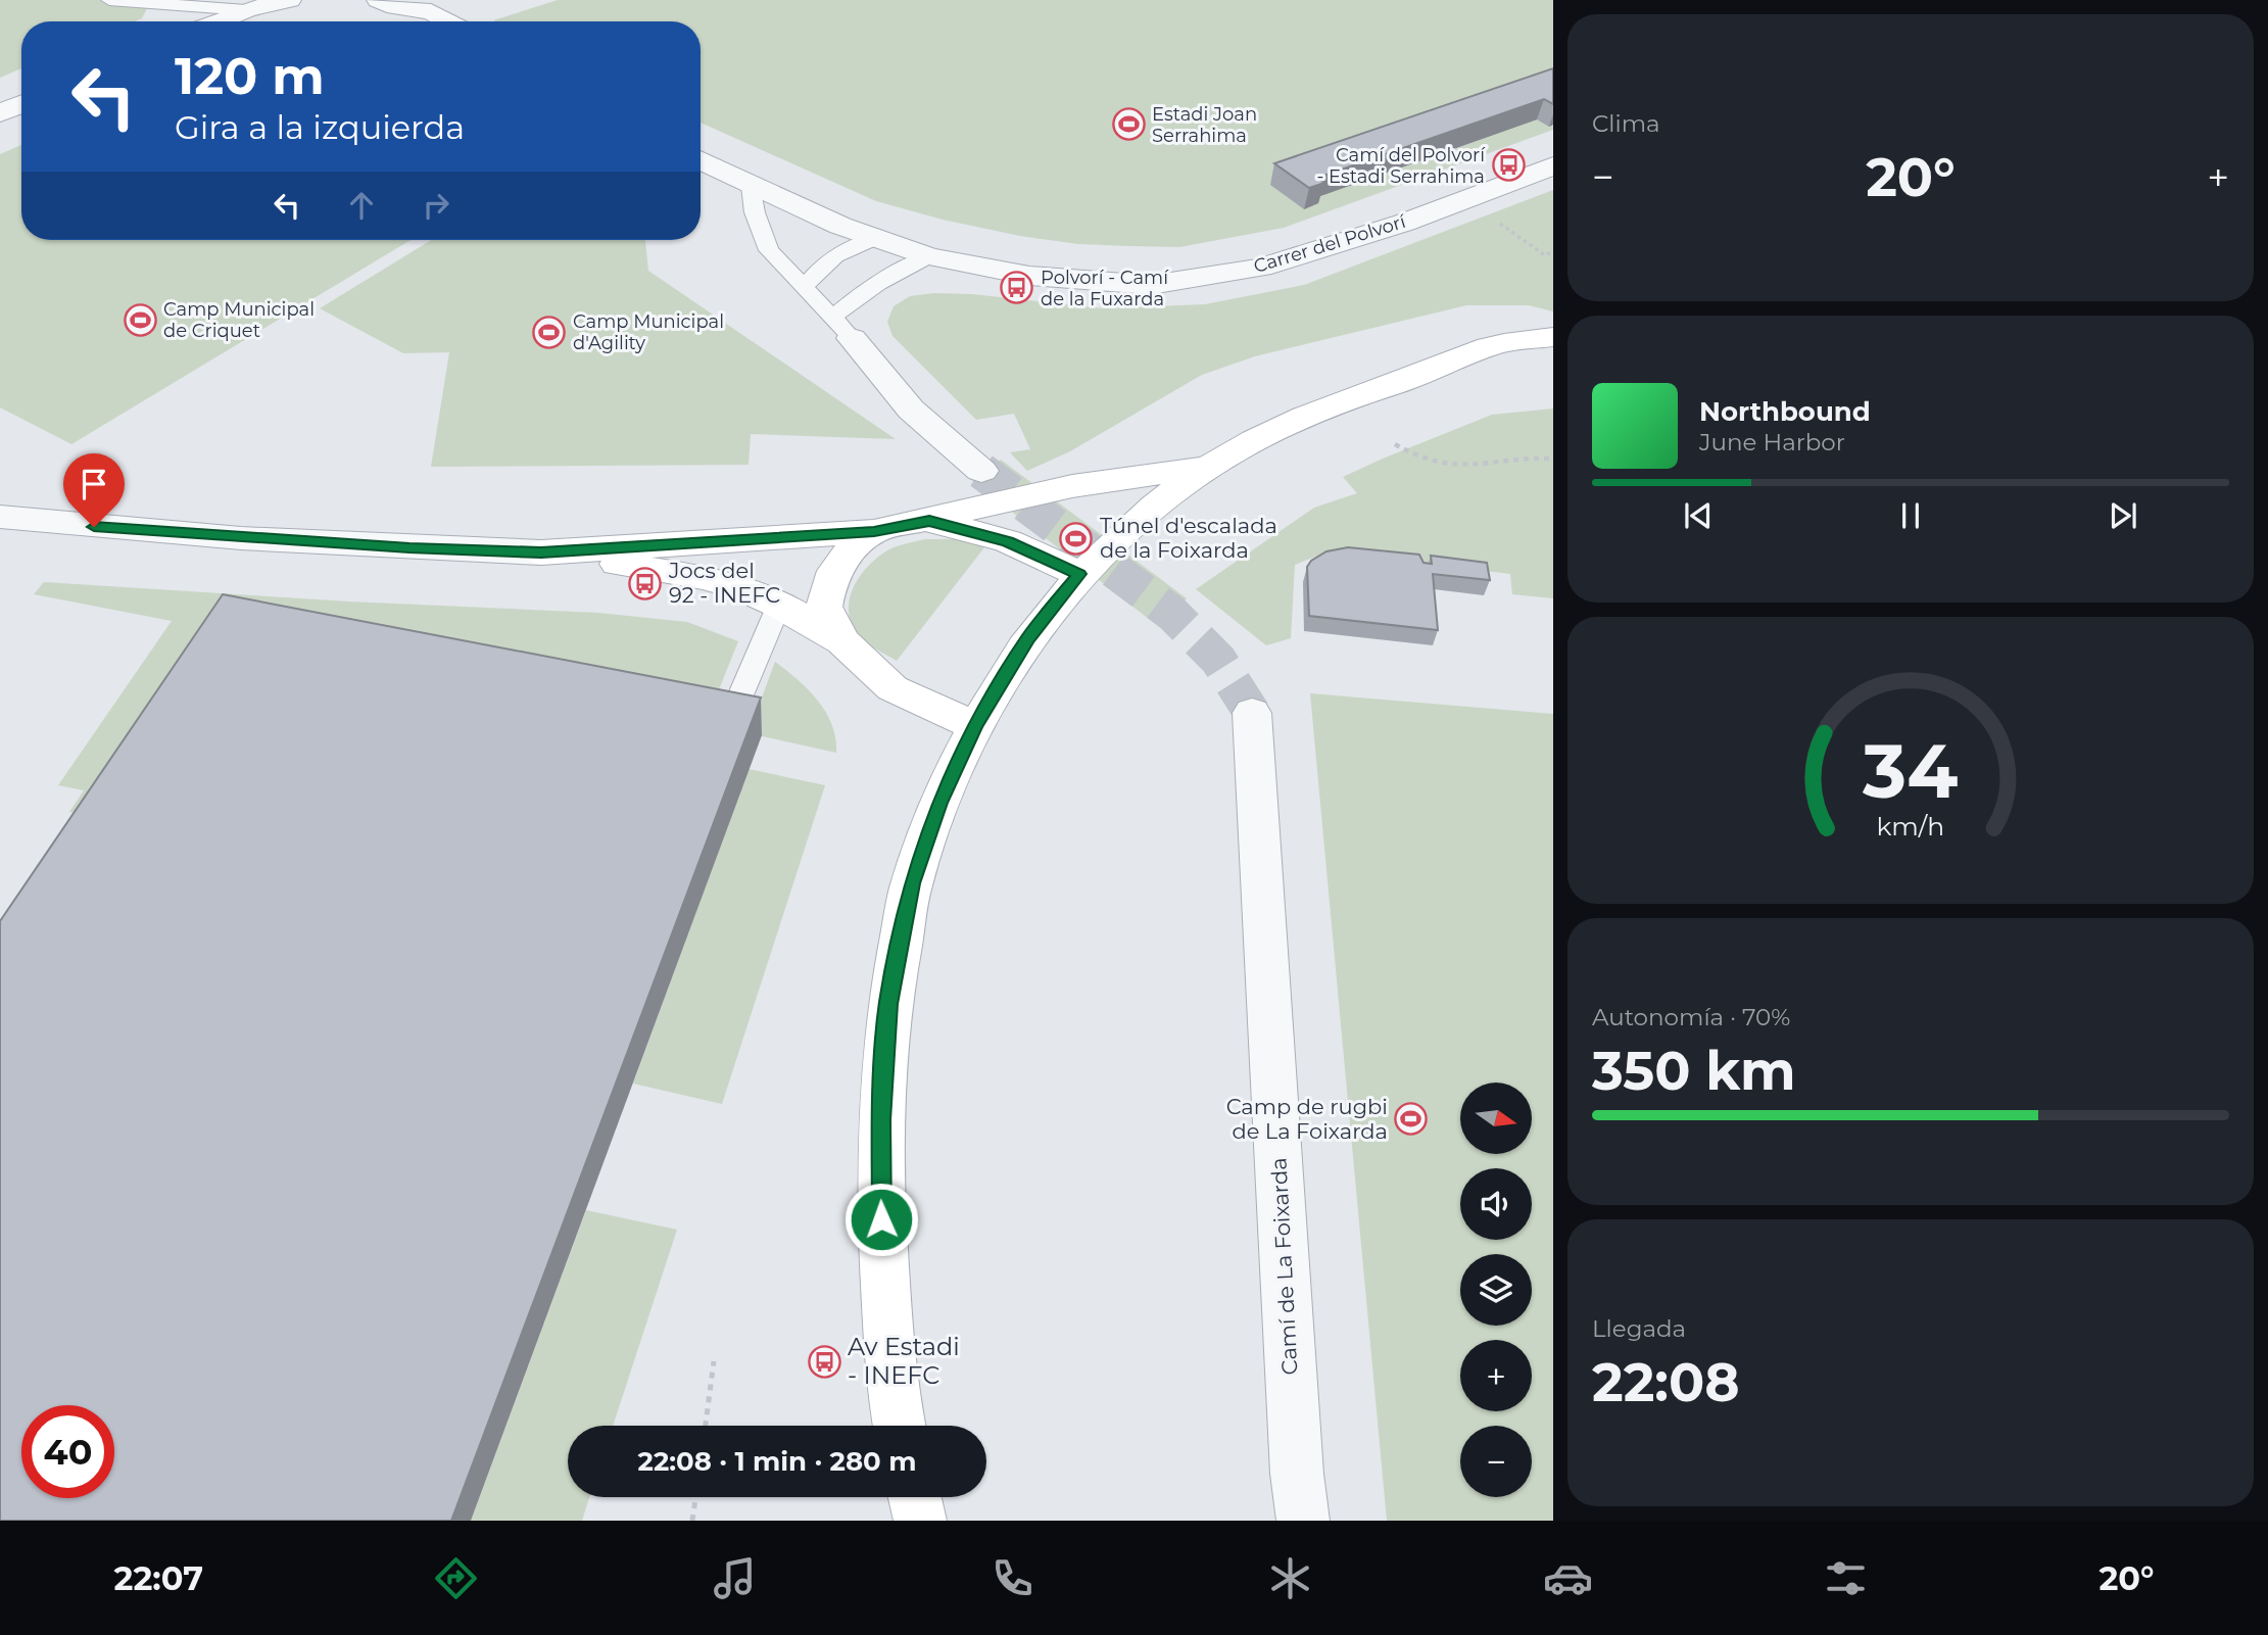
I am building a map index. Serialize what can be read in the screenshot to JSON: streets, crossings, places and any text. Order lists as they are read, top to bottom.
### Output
{
  "streets": {
    "street": ["Carrer del Polvorí", "Camí de La Foixarda"]
  },
  "places": {
    "sports": [
      "Estadi Joan Serrahima",
      "Camp Municipal de Criquet",
      "Camp Municipal d'Agility",
      "Túnel d'escalada de la Foixarda",
      "Camp de rugbi de La Foixarda"
    ],
    "bus stop": [
      "Camí del Polvorí - Estadi Serrahima",
      "Polvorí - Camí de la Fuxarda",
      "Jocs del 92 - INEFC",
      "Av Estadi - INEFC"
    ]
  },
  "north": "right",
  "page": {
    "tile": [
      "Clima",
      ["Autonomía · 70%", "350 km"],
      ["Llegada", "22:08"]
    ],
    "turn": ["120 m", "Gira a la izquierda"],
    "heat": ["−", "20°", "+"],
    "song": ["Northbound", "June Harbor"],
    "map_buttons": ["+", "−"],
    "limit": "40",
    "trip": "22:08 · 1 min · 280 m",
    "tabs": ["22:07", "20°"],
    "gauge": ["34", "km/h"]
  }
}
